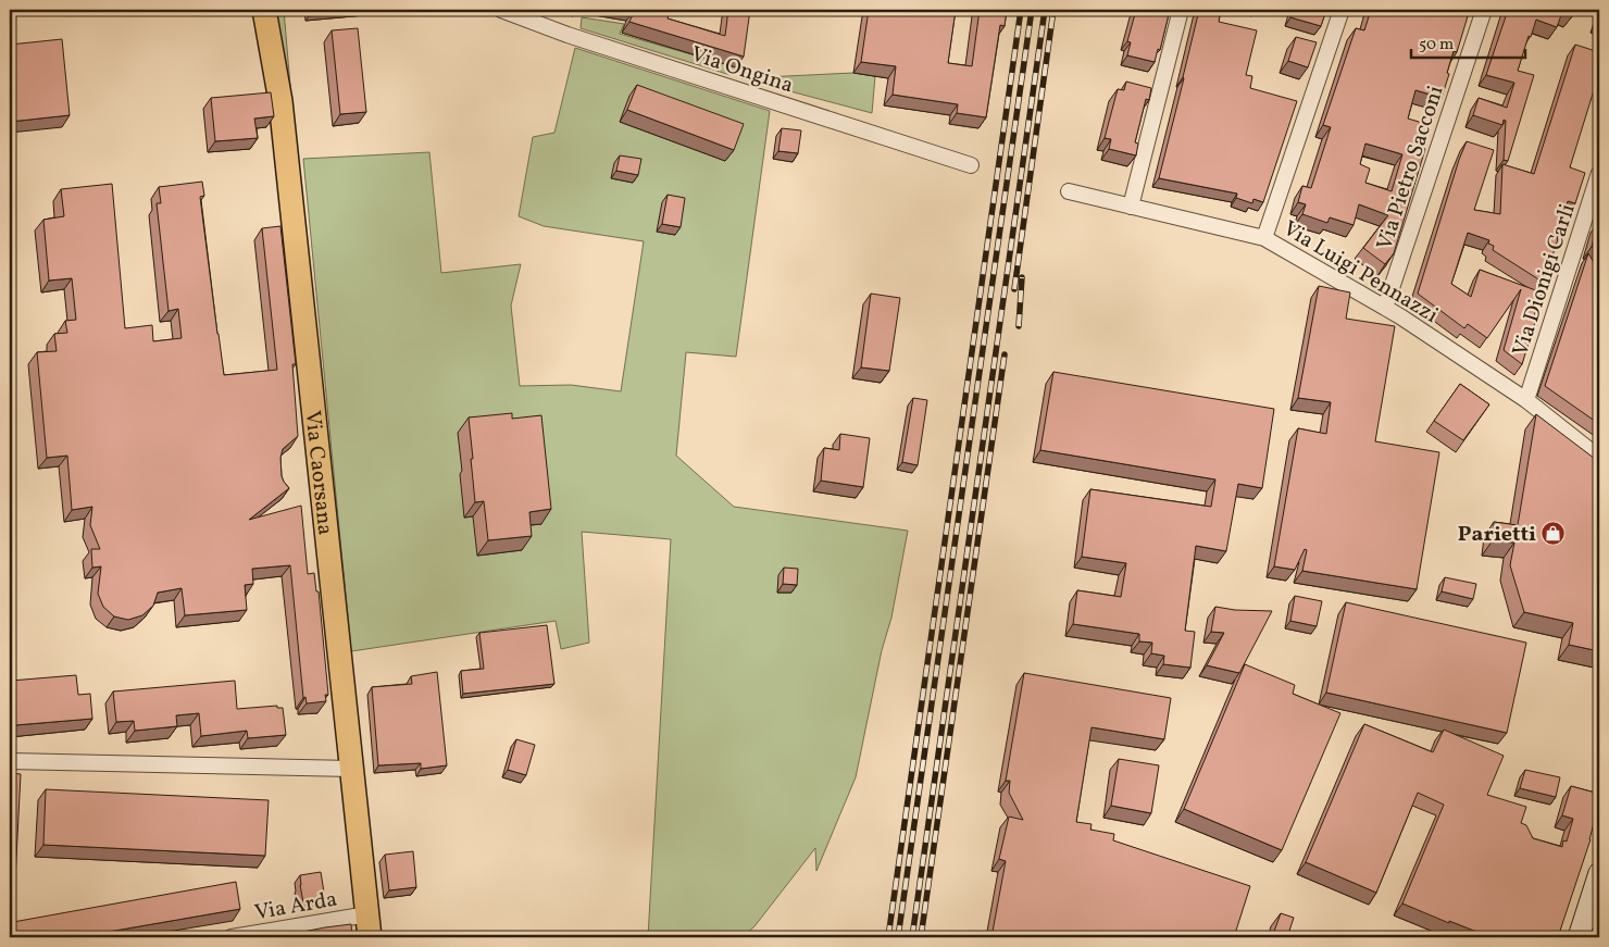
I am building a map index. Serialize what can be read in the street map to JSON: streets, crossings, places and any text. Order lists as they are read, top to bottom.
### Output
{
  "streets": {
    "main road": ["Via Caorsana"],
    "street": [
      "Via Ongina",
      "Via Pietro Sacconi",
      "Via Luigi Pennazzi",
      "Via Dionigi Carli",
      "Via Arda"
    ]
  },
  "crossings": [
    ["Via Pietro Sacconi", "Via Luigi Pennazzi"],
    ["Via Luigi Pennazzi", "Via Dionigi Carli"],
    ["Via Caorsana", "Via Arda"]
  ],
  "places": {
    "shop": ["Parietti"]
  },
  "scale_bar": "50 m"
}
